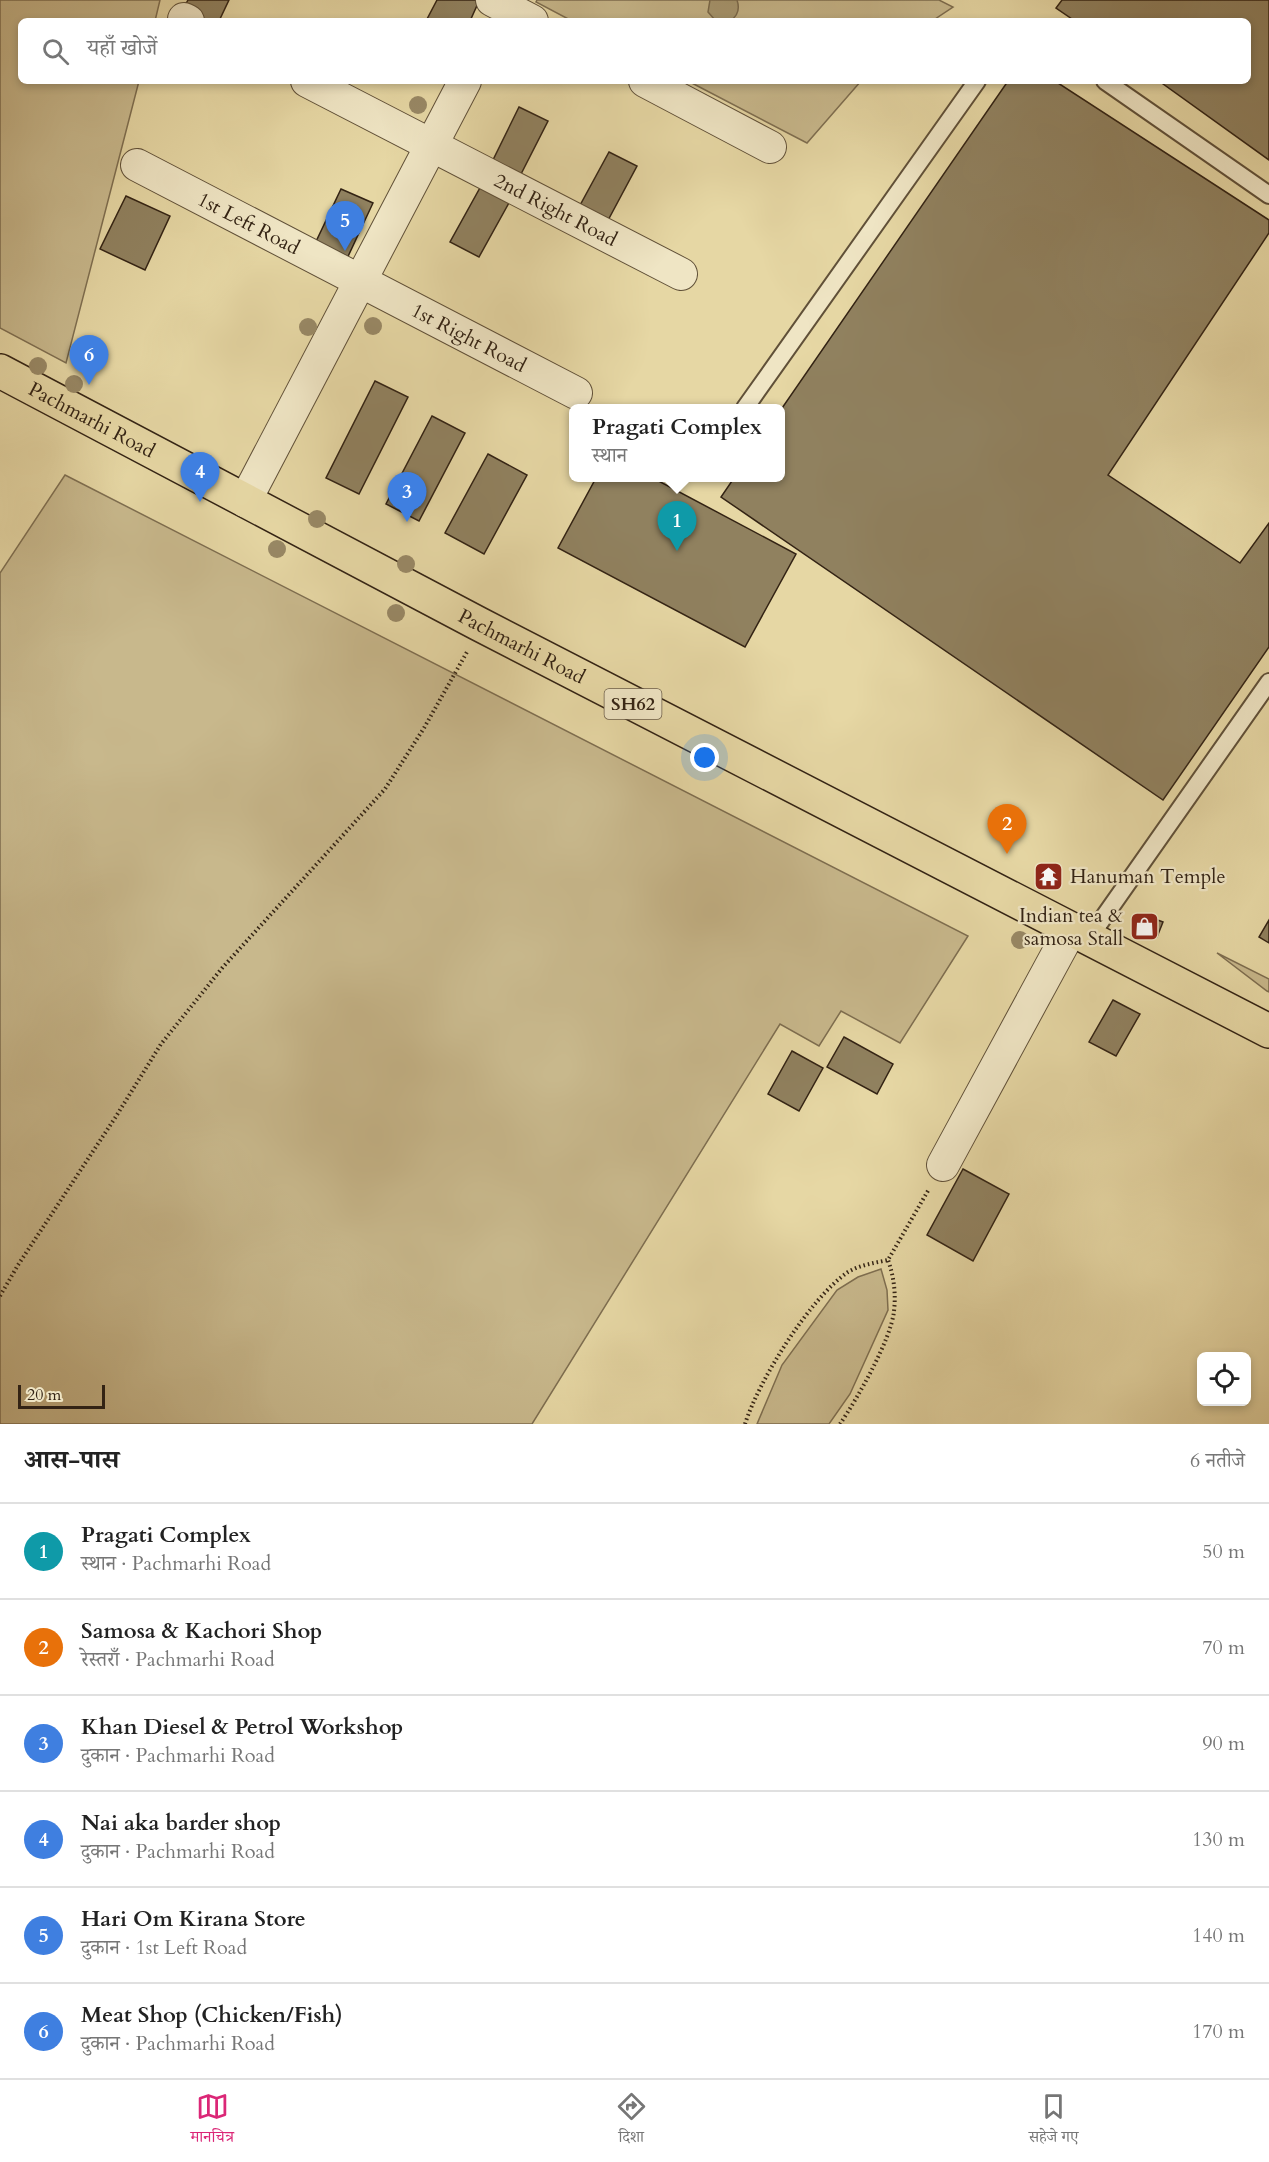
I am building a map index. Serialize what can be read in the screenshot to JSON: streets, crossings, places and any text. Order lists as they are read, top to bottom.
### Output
{
  "streets": {
    "main road": ["Pachmarhi Road", "SH62"],
    "street": ["2nd Right Road", "1st Left Road", "1st Right Road"]
  },
  "crossings": [
    ["1st Left Road", "1st Right Road"]
  ],
  "places": {
    "temple": ["Hanuman Temple"],
    "shop": ["Indian tea & samosa Stall"]
  },
  "scale_bar": "20 m",
  "page": {
    "search": "यहाँ खोजें",
    "pins": [
      "5",
      "6",
      "4",
      "3",
      "1",
      "2"
    ],
    "popup": ["Pragati Complex", "स्थान"],
    "scale": "20 m",
    "heading": ["आस-पास", "6 नतीजे"],
    "list": [
      {
        "mark": "1",
        "name": "Pragati Complex",
        "note": "स्थान · Pachmarhi Road",
        "value": "50 m"
      },
      {
        "mark": "2",
        "name": "Samosa & Kachori Shop",
        "note": "रेस्तराँ · Pachmarhi Road",
        "value": "70 m"
      },
      {
        "mark": "3",
        "name": "Khan Diesel & Petrol Workshop",
        "note": "दुकान · Pachmarhi Road",
        "value": "90 m"
      },
      {
        "mark": "4",
        "name": "Nai aka barder shop",
        "note": "दुकान · Pachmarhi Road",
        "value": "130 m"
      },
      {
        "mark": "5",
        "name": "Hari Om Kirana Store",
        "note": "दुकान · 1st Left Road",
        "value": "140 m"
      },
      {
        "mark": "6",
        "name": "Meat Shop (Chicken/Fish)",
        "note": "दुकान · Pachmarhi Road",
        "value": "170 m"
      }
    ],
    "nav": ["मानचित्र", "दिशा", "सहेजे गए"]
  }
}
